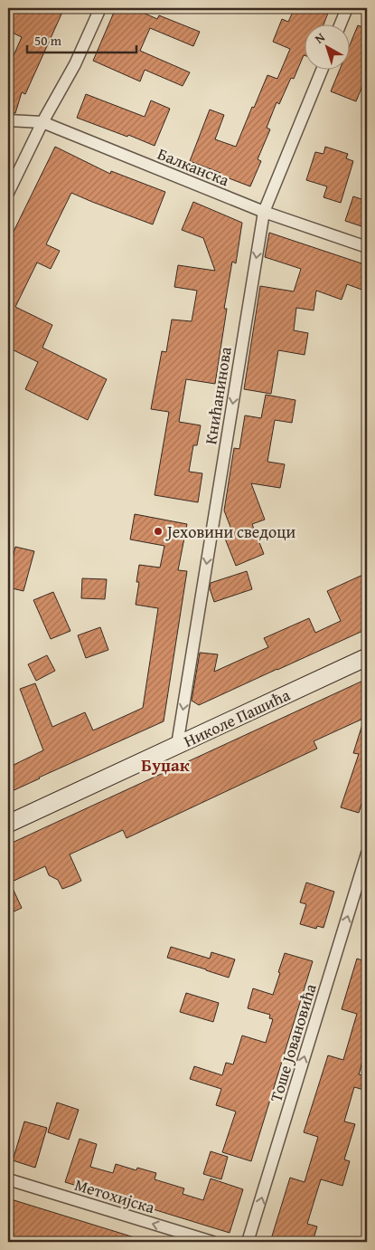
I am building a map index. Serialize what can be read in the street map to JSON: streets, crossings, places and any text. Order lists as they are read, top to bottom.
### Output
{
  "streets": {
    "main road": ["Николе Пашића"],
    "street": [
      "Балканска",
      "Книћанинова",
      "Тоше Јовановића",
      "Метохијска"
    ]
  },
  "crossings": [
    ["Балканска", "Книћанинова"],
    ["Книћанинова", "Николе Пашића"]
  ],
  "one_way": ["Книћанинова", "Тоше Јовановића", "Метохијска"],
  "districts": ["Буџак"],
  "places": ["Јеховини сведоци"],
  "scale_bar": "50 m",
  "north": "top left"
}
